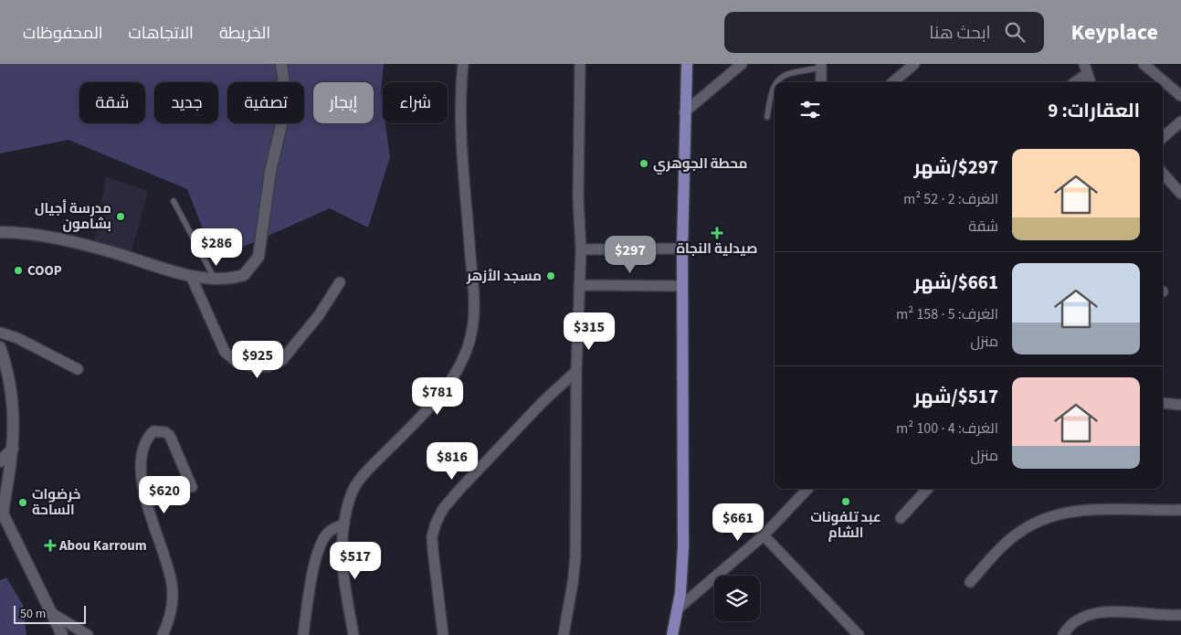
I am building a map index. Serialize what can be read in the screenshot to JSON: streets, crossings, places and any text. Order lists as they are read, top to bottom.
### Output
{
  "places": {
    "other": [
      "محطة الجوهري",
      "مدرسة أجيال بشامون",
      "COOP",
      "مسجد الأزهر",
      "عبد تلفونات الشام",
      "خرضوات الساحة"
    ],
    "health": ["صيدلية النجاة", "Abou Karroum"]
  },
  "scale_bar": "50 m",
  "page": {
    "header": "Keyplace",
    "search": "ابحث هنا",
    "nav": ["الخريطة", "الاتجاهات", "المحفوظات"],
    "chip": [
      "شراء",
      "إيجار",
      "تصفية",
      "جديد",
      "شقة"
    ],
    "heading": "العقارات: 9",
    "list": [
      {
        "name": "$297/شهر",
        "note": "الغرف: 2 · 52 m² · شقة"
      },
      {
        "name": "$661/شهر",
        "note": "الغرف: 5 · 158 m² · منزل"
      },
      {
        "name": "$517/شهر",
        "note": "الغرف: 4 · 100 m² · منزل"
      }
    ],
    "price": [
      "$286",
      "$297",
      "$315",
      "$925",
      "$781",
      "$816",
      "$620",
      "$661",
      "$517"
    ],
    "scale": "50 m"
  }
}
